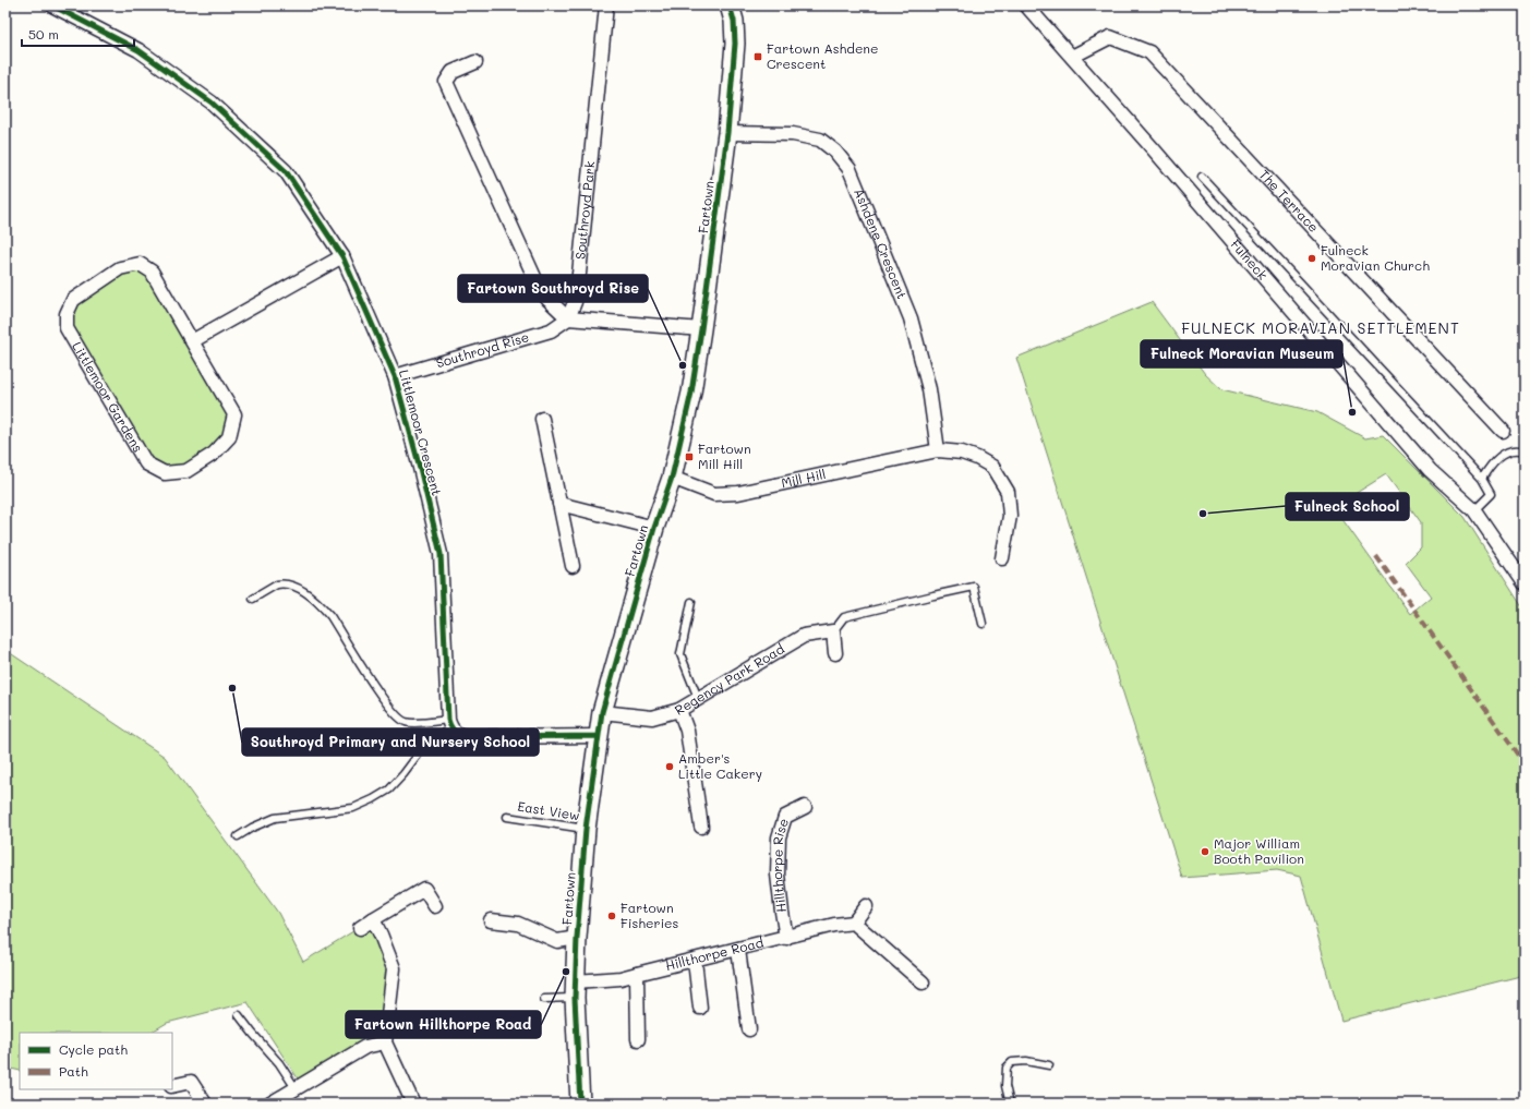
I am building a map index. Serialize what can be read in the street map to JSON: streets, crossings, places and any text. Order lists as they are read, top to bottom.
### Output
{
  "streets": {
    "street": [
      "The Terrace",
      "Fartown",
      "Southroyd Park",
      "Ashdene Crescent",
      "Fulneck",
      "Southroyd Rise",
      "Littlemoor Gardens",
      "Littlemoor Crescent",
      "Mill Hill",
      "Regency Park Road",
      "Hillthorpe Rise",
      "Hillthorpe Road"
    ],
    "lane": ["East View"]
  },
  "crossings": [
    ["The Terrace", "Fulneck"],
    ["Fartown", "Ashdene Crescent"],
    ["Fartown", "Mill Hill"],
    ["Fartown", "Regency Park Road"],
    ["Fartown", "East View"],
    ["Fartown", "Hillthorpe Road"],
    ["Southroyd Park", "Southroyd Rise"],
    ["Ashdene Crescent", "Mill Hill"],
    ["Southroyd Rise", "Littlemoor Crescent"],
    ["Hillthorpe Rise", "Hillthorpe Road"]
  ],
  "districts": ["FULNECK MORAVIAN SETTLEMENT"],
  "places": {
    "transit": ["Fartown Ashdene Crescent", "Fartown Mill Hill"],
    "other": [
      "Fulneck Moravian Church",
      "Fartown Southroyd Rise",
      "Fulneck Moravian Museum",
      "Fulneck School",
      "Southroyd Primary and Nursery School",
      "Amber's Little Cakery",
      "Major William Booth Pavilion",
      "Fartown Fisheries",
      "Fartown Hillthorpe Road"
    ]
  },
  "legend": ["Cycle path", "Path"],
  "scale_bar": "50 m"
}
